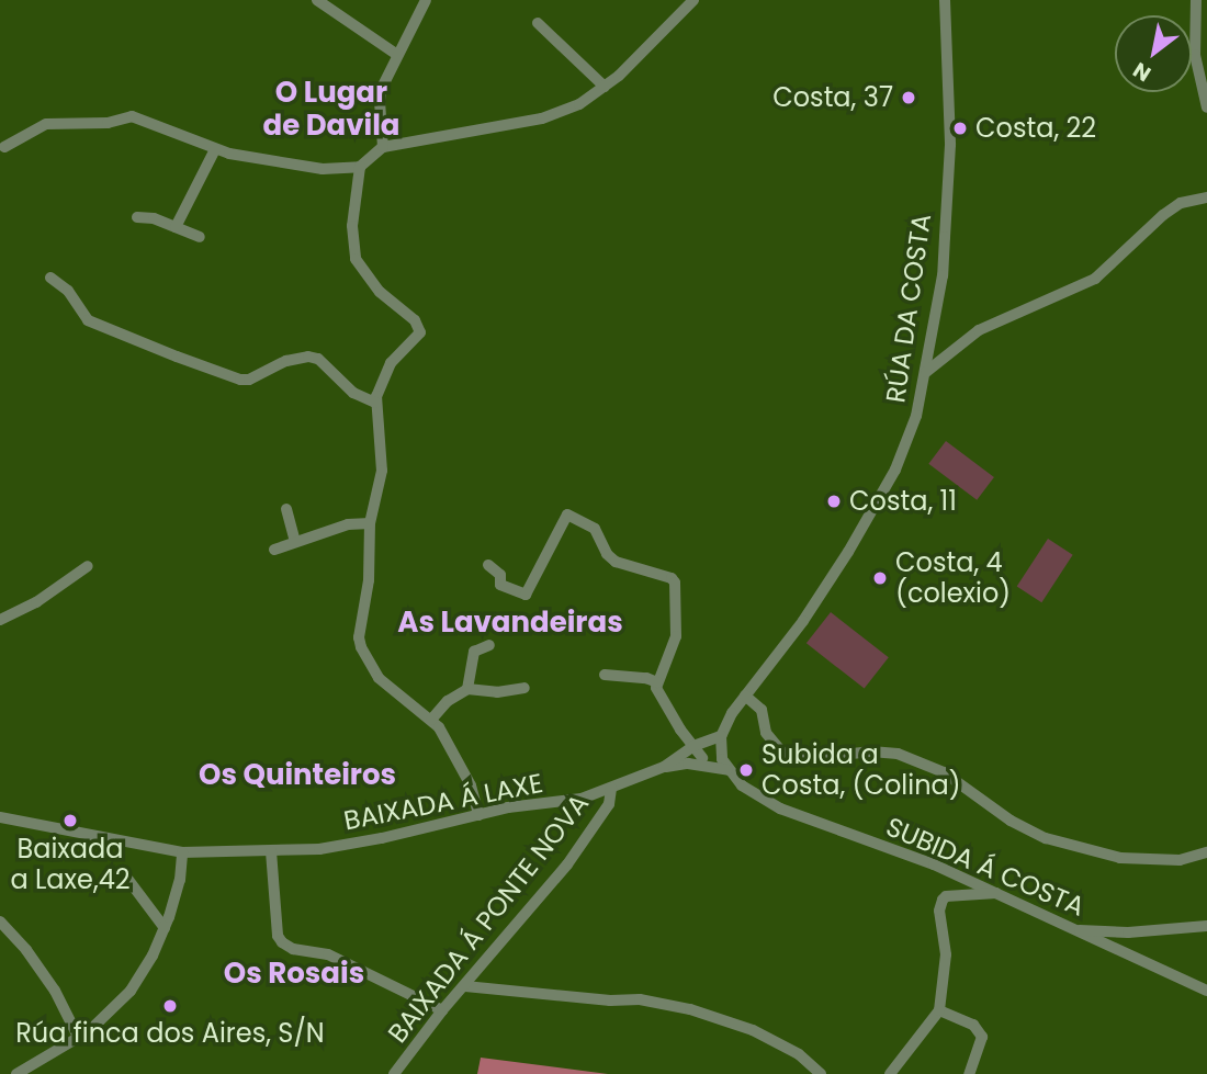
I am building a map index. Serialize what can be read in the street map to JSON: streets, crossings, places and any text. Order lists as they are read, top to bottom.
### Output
{
  "streets": {
    "street": [
      "RÚA DA COSTA",
      "BAIXADA Á LAXE",
      "SUBIDA Á COSTA",
      "BAIXADA Á PONTE NOVA"
    ]
  },
  "crossings": [
    ["RÚA DA COSTA", "BAIXADA Á LAXE"],
    ["RÚA DA COSTA", "SUBIDA Á COSTA"],
    ["BAIXADA Á LAXE", "SUBIDA Á COSTA"],
    ["BAIXADA Á LAXE", "BAIXADA Á PONTE NOVA"]
  ],
  "districts": [
    "O Lugar de Davila",
    "As Lavandeiras",
    "Os Quinteiros",
    "Os Rosais"
  ],
  "places": [
    "Costa, 37",
    "Costa, 22",
    "Costa, 11",
    "Costa, 4 (colexio)",
    "Subida a Costa, (Colina)",
    "Baixada a Laxe,42",
    "Rúa finca dos Aires, S/N"
  ],
  "north": "bottom left"
}
